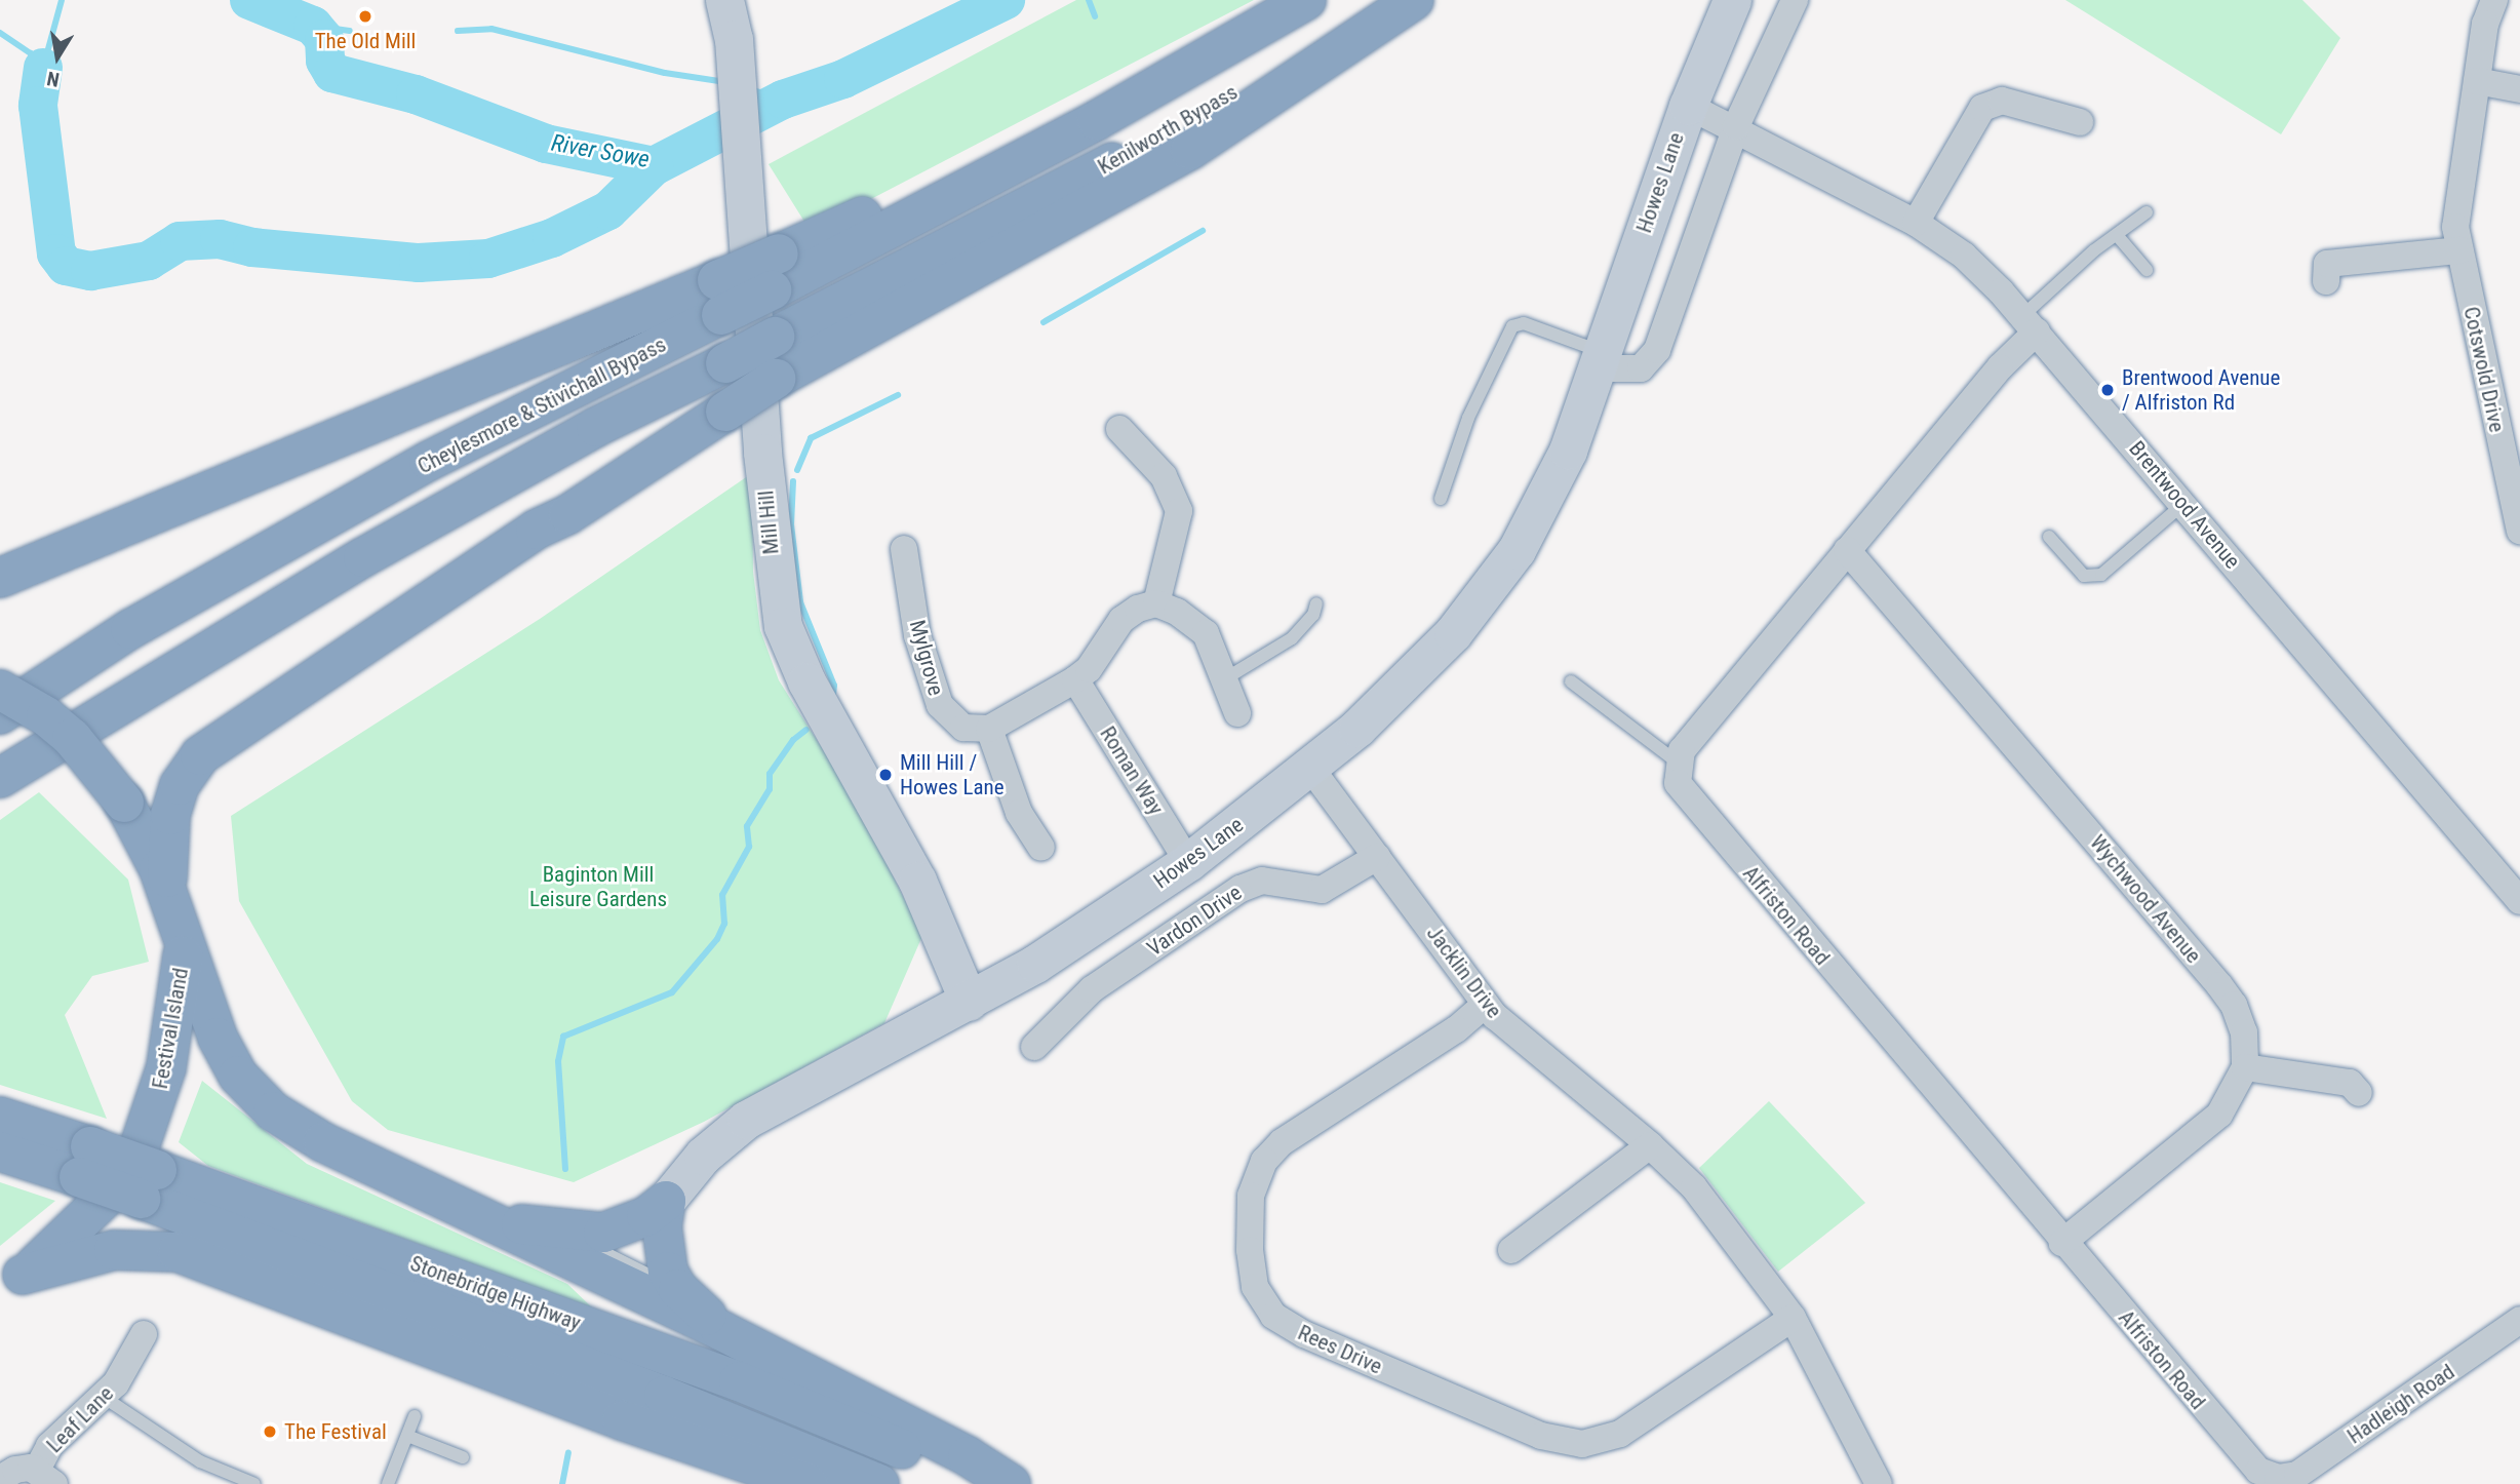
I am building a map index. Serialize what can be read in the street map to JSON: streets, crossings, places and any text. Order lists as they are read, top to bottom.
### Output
{
  "streets": {
    "highway": [
      "Kenilworth Bypass",
      "Cheylesmore & Stivichall Bypass",
      "Festival Island",
      "Stonebridge Highway"
    ],
    "main road": ["Howes Lane", "Mill Hill"],
    "street": [
      "Cotswold Drive",
      "Brentwood Avenue",
      "Mylgrove",
      "Roman Way",
      "Wychwood Avenue",
      "Alfriston Road",
      "Vardon Drive",
      "Jacklin Drive",
      "Rees Drive",
      "Hadleigh Road",
      "Leaf Lane"
    ]
  },
  "crossings": [
    ["Kenilworth Bypass", "Cheylesmore & Stivichall Bypass"],
    ["Howes Lane", "Brentwood Avenue"],
    ["Howes Lane", "Mill Hill"],
    ["Howes Lane", "Roman Way"],
    ["Howes Lane", "Jacklin Drive"],
    ["Wychwood Avenue", "Alfriston Road"],
    ["Alfriston Road", "Hadleigh Road"],
    ["Vardon Drive", "Jacklin Drive"],
    ["Jacklin Drive", "Rees Drive"]
  ],
  "water": ["River Sowe"],
  "parks": ["Baginton Mill Leisure Gardens"],
  "places": [
    "The Old Mill",
    "Brentwood Avenue / Alfriston Rd",
    "Mill Hill / Howes Lane",
    "The Festival"
  ],
  "north": "bottom"
}
